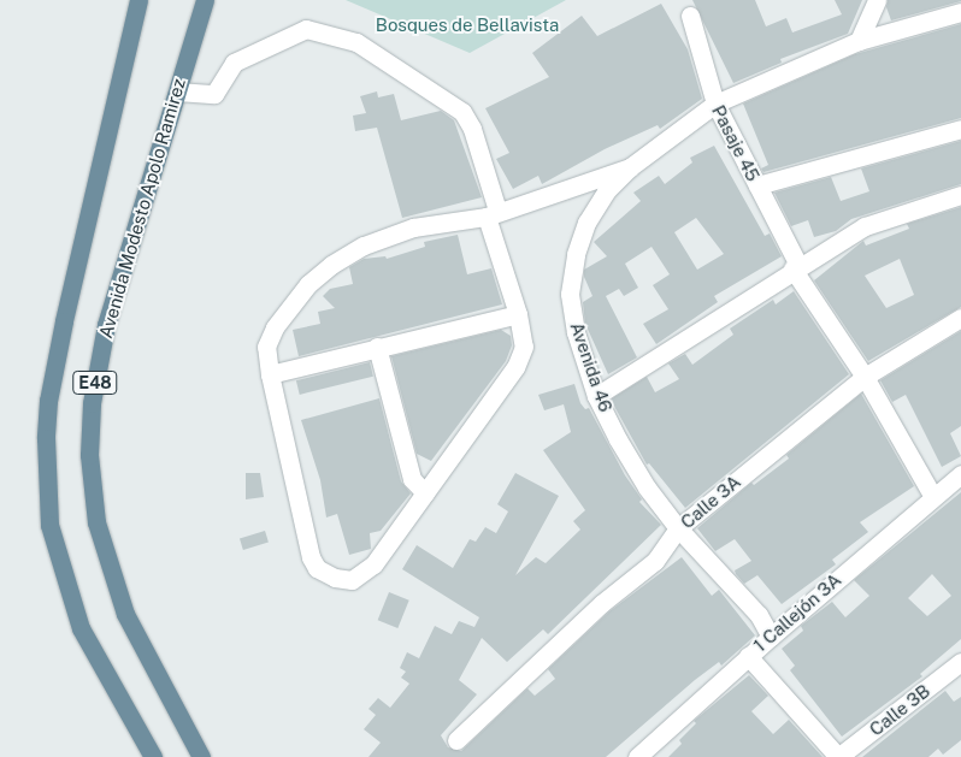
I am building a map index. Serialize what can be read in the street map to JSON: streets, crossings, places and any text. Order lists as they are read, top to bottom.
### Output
{
  "streets": {
    "main road": ["Avenida Modesto Apolo Ramirez", "E48"],
    "street": [
      "Pasaje 45",
      "Avenida 46",
      "Calle 3A",
      "1 Callejón 3A",
      "Calle 3B"
    ]
  },
  "crossings": [
    ["Pasaje 45", "Avenida 46"],
    ["Pasaje 45", "Calle 3A"],
    ["Pasaje 45", "1 Callejón 3A"],
    ["Avenida 46", "Calle 3A"],
    ["Avenida 46", "1 Callejón 3A"]
  ],
  "parks": ["Bosques de Bellavista"]
}
